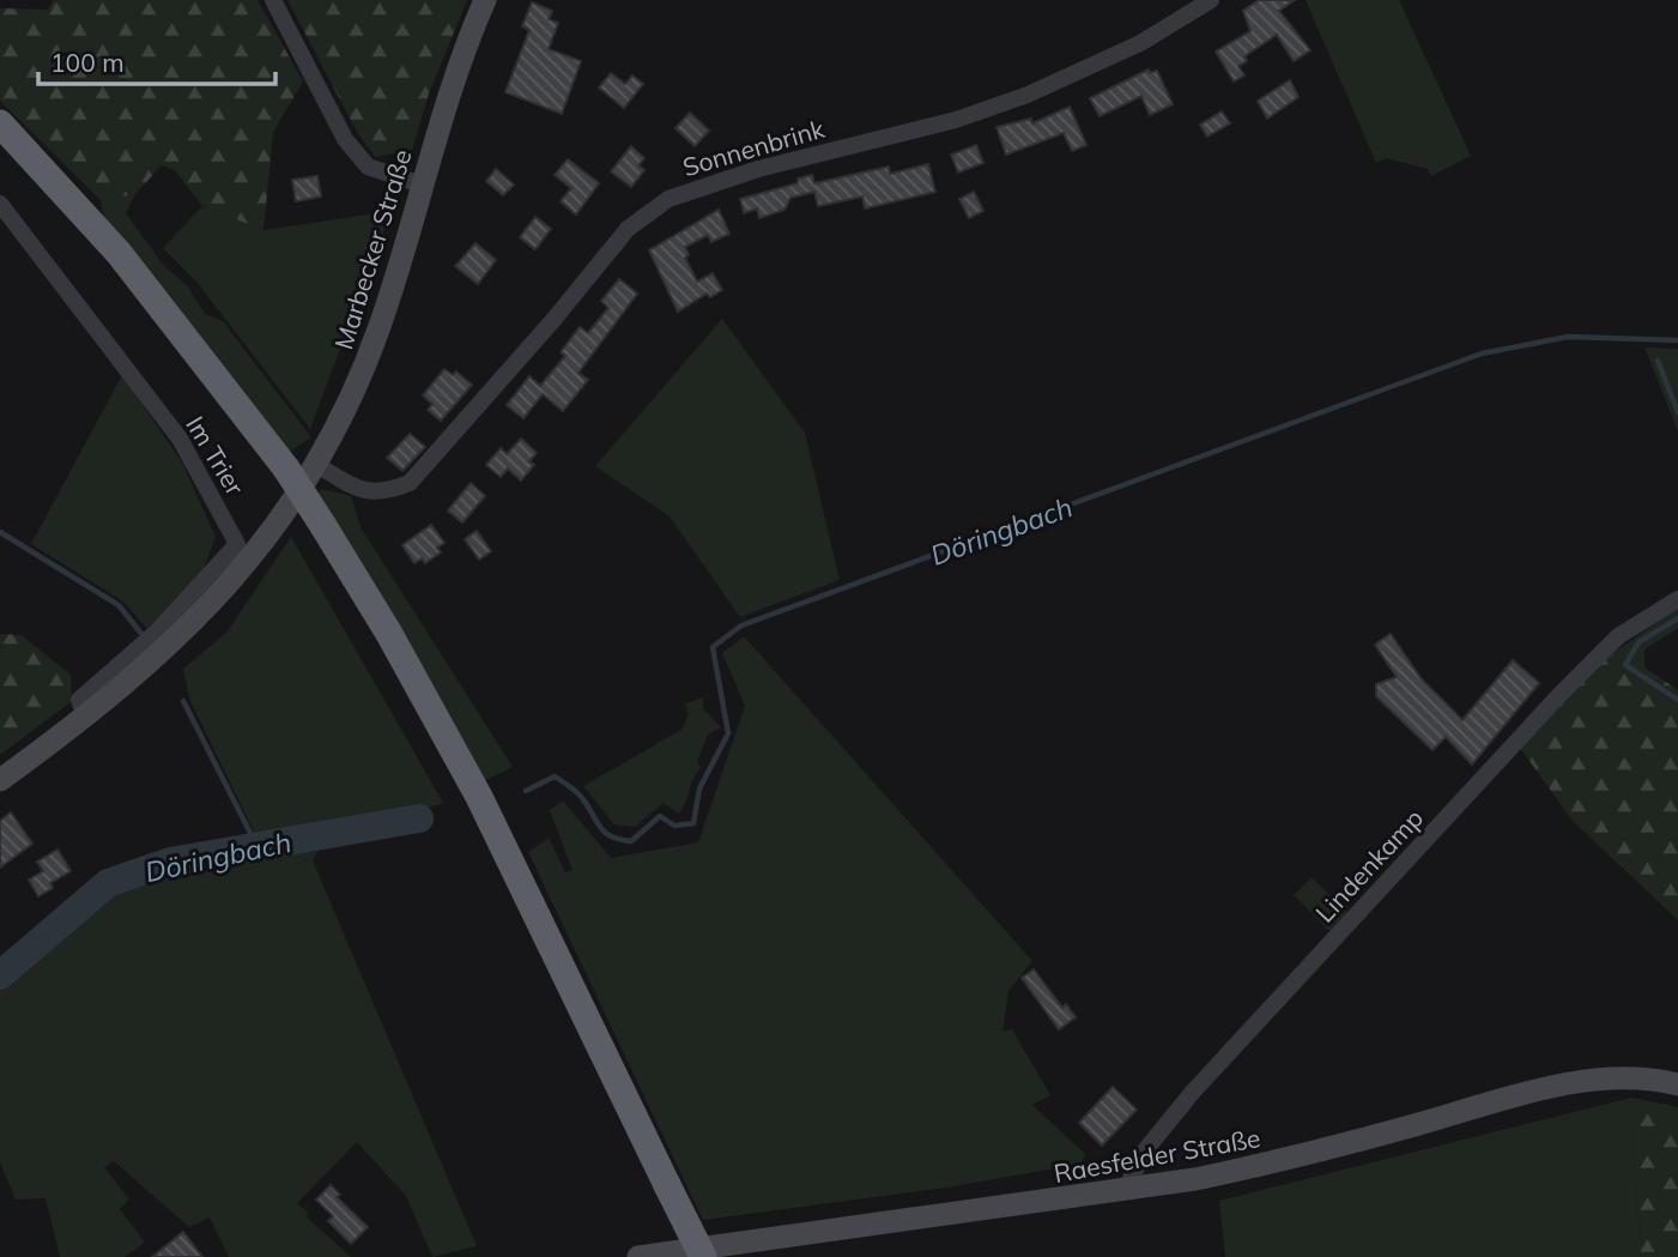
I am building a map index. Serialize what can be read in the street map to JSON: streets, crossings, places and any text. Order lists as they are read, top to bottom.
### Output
{
  "streets": {
    "main road": ["Marbecker Straße", "Raesfelder Straße"],
    "street": ["Sonnenbrink", "Im Trier", "Lindenkamp"]
  },
  "crossings": [
    ["Sonnenbrink", "Marbecker Straße"],
    ["Marbecker Straße", "Im Trier"],
    ["Lindenkamp", "Raesfelder Straße"]
  ],
  "water": ["Döringbach"],
  "scale_bar": "100 m"
}
